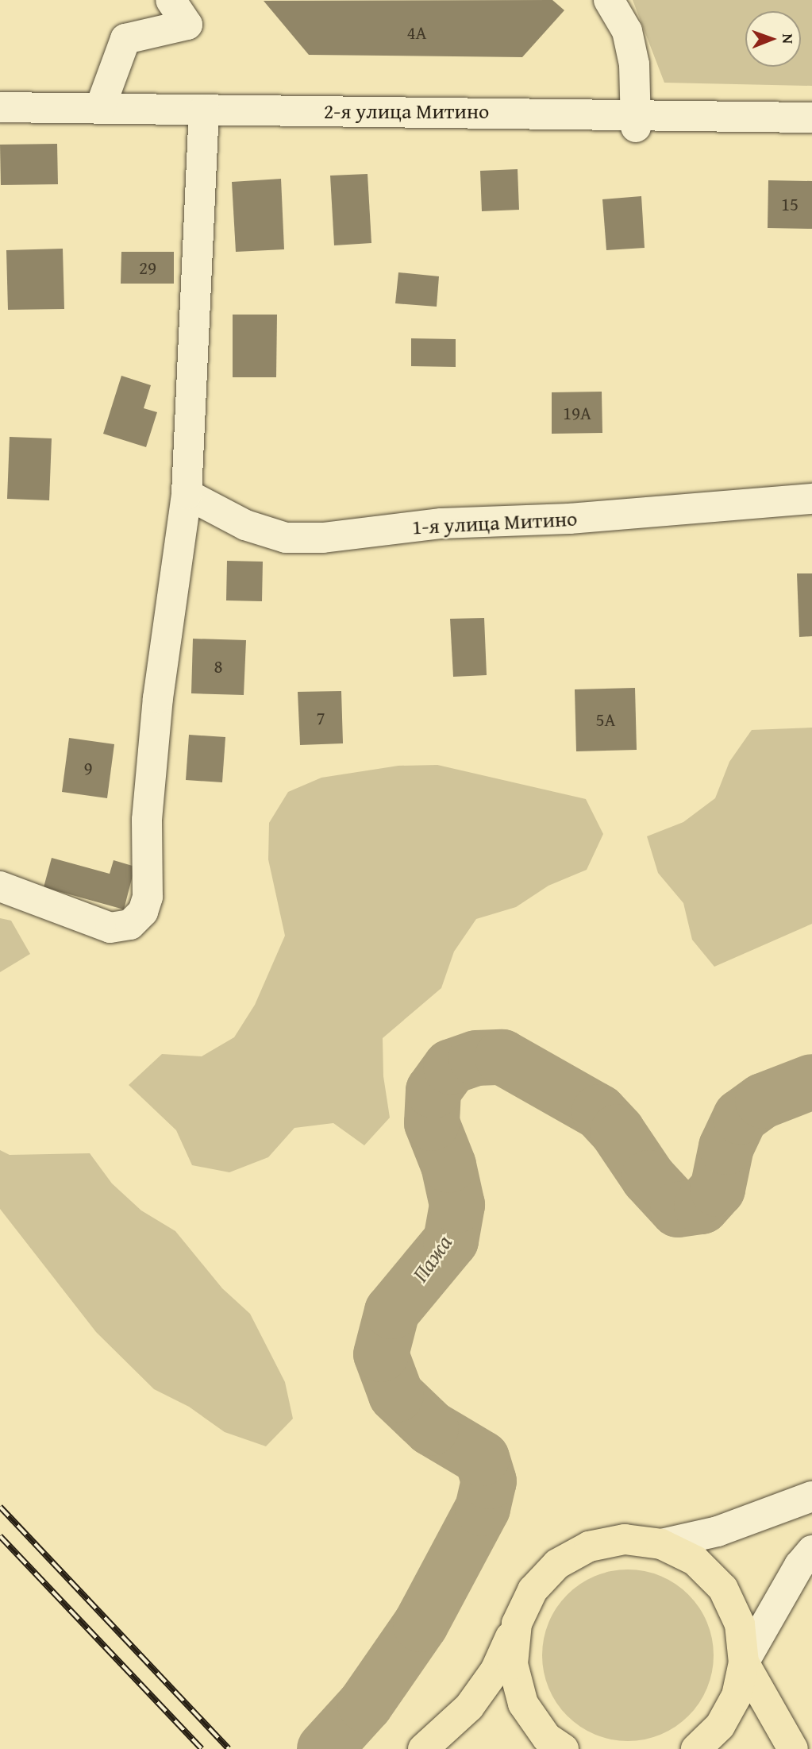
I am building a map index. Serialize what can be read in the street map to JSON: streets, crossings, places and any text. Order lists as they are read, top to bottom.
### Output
{
  "streets": {
    "street": ["2-я улица Митино", "1-я улица Митино"]
  },
  "water": ["Пажа"],
  "house_numbers": [
    "4А",
    "15",
    "29",
    "19А",
    "8",
    "7",
    "5А",
    "9"
  ],
  "north": "right"
}
